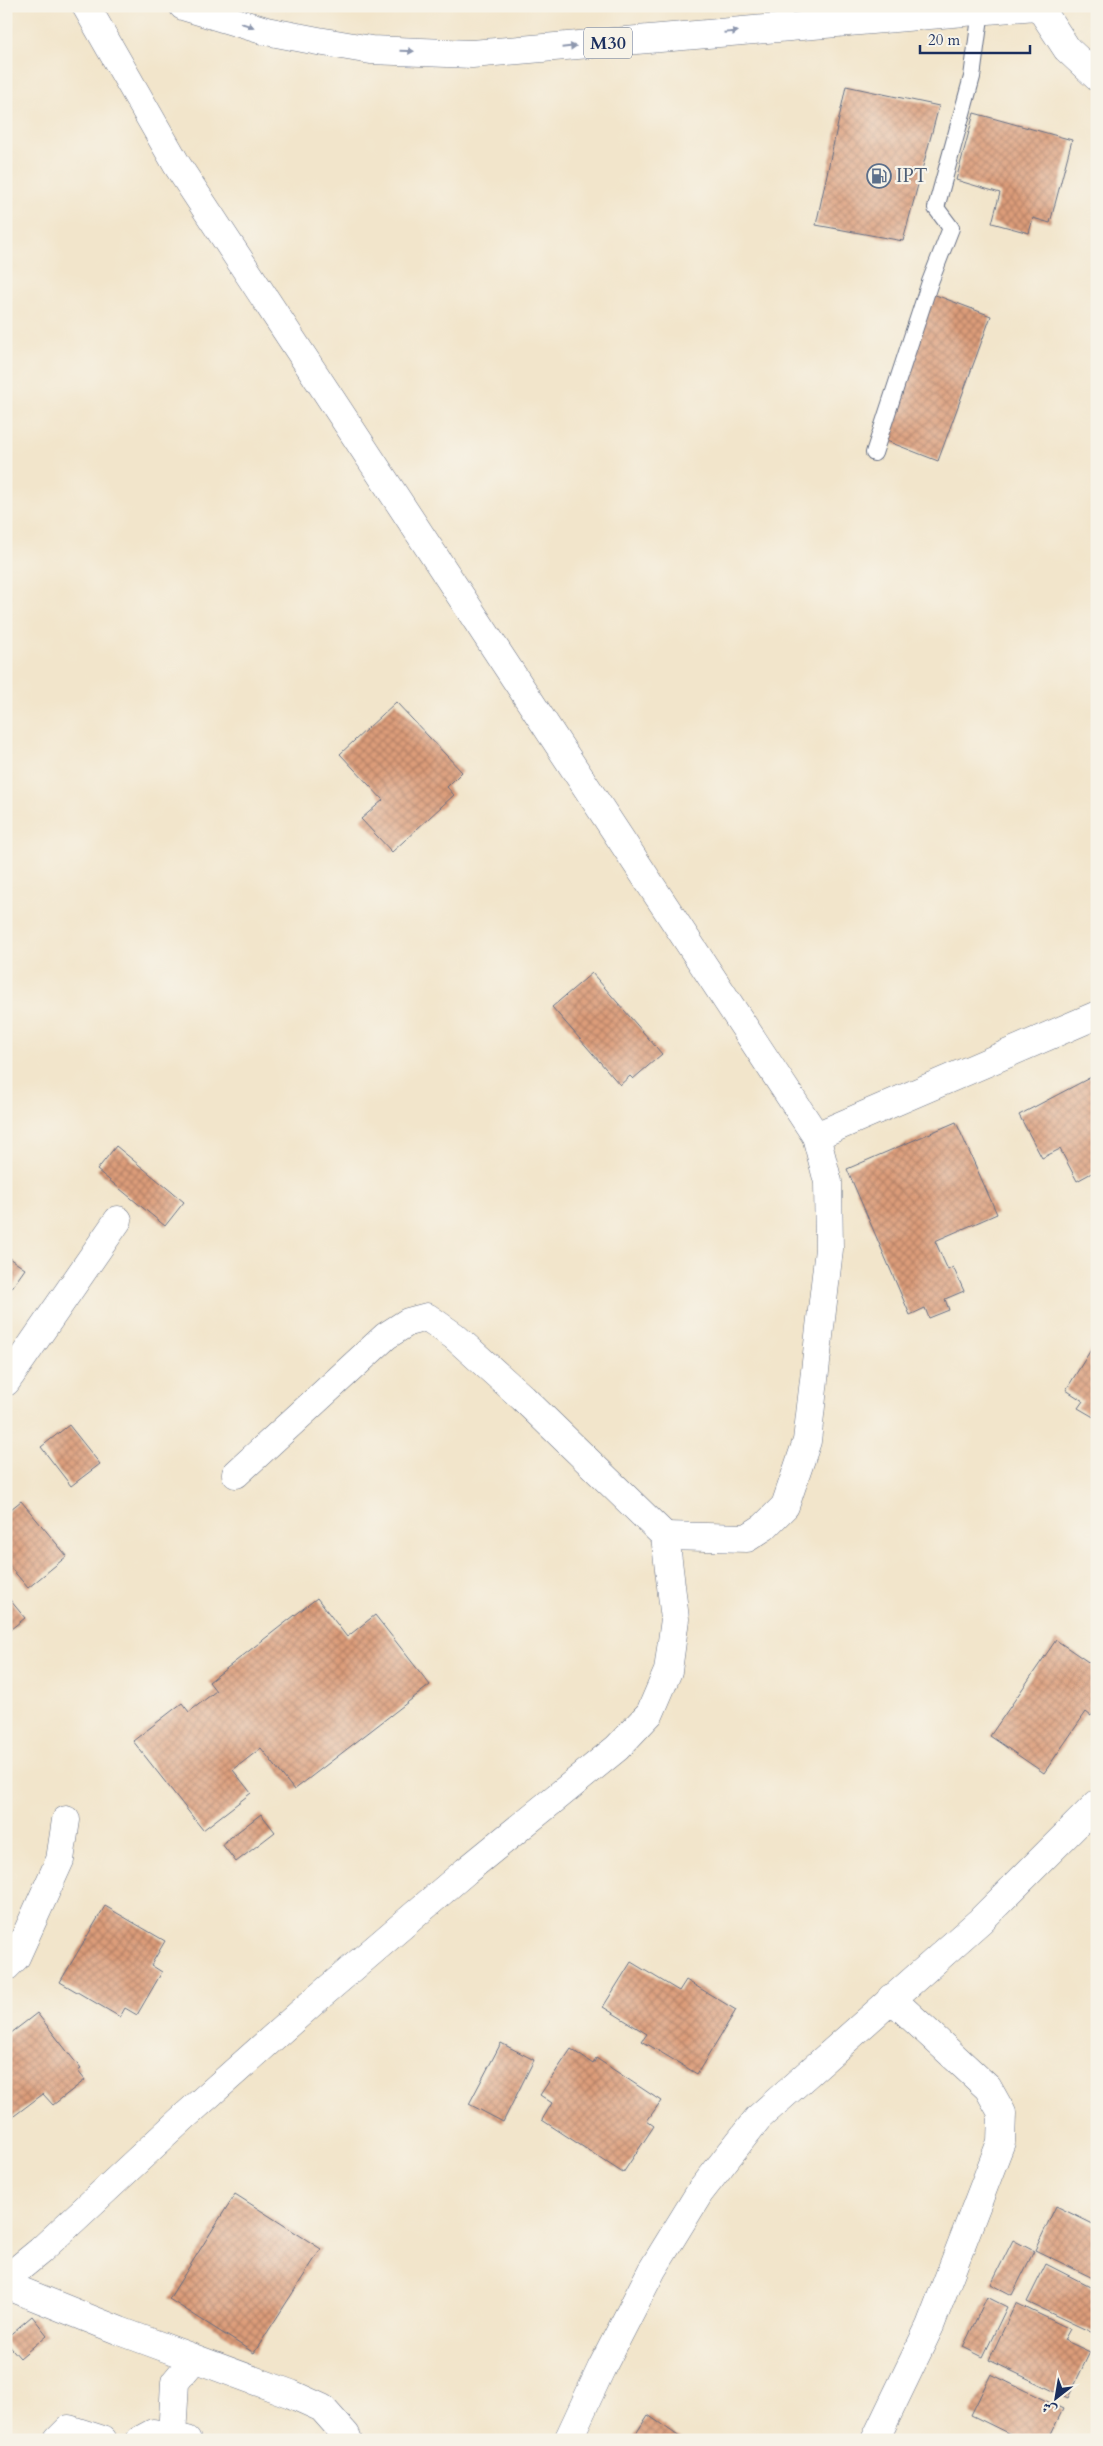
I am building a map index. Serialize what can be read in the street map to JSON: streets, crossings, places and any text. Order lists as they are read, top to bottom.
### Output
{
  "streets": {
    "main road": ["M30"]
  },
  "places": {
    "fuel station": ["IPT"]
  },
  "scale_bar": "20 m",
  "north": "bottom left"
}
